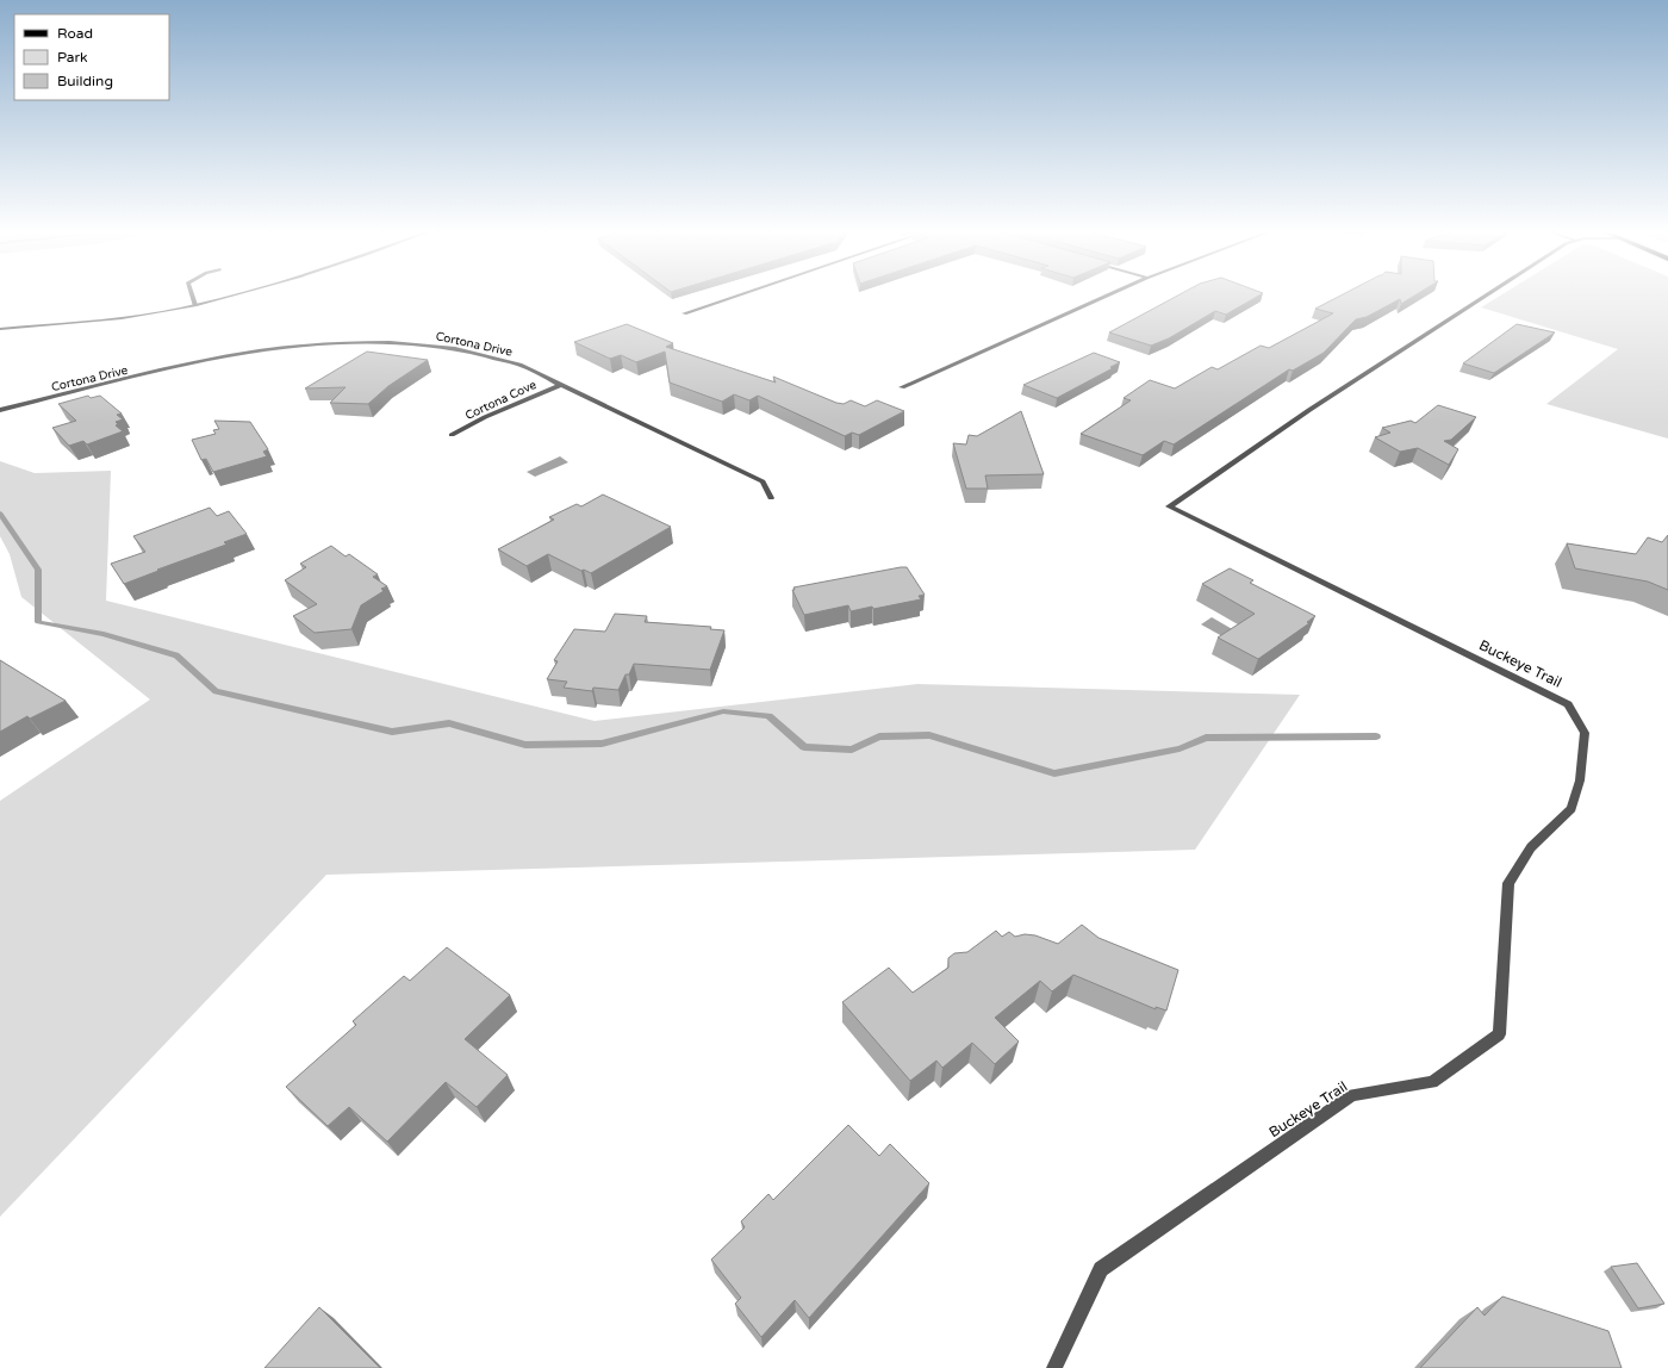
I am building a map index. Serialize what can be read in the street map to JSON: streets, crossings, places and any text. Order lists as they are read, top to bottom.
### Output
{
  "streets": {
    "street": ["Cortona Drive", "Cortona Cove", "Buckeye Trail"]
  },
  "crossings": [
    ["Cortona Drive", "Cortona Cove"]
  ],
  "legend": ["Road", "Park", "Building"]
}
